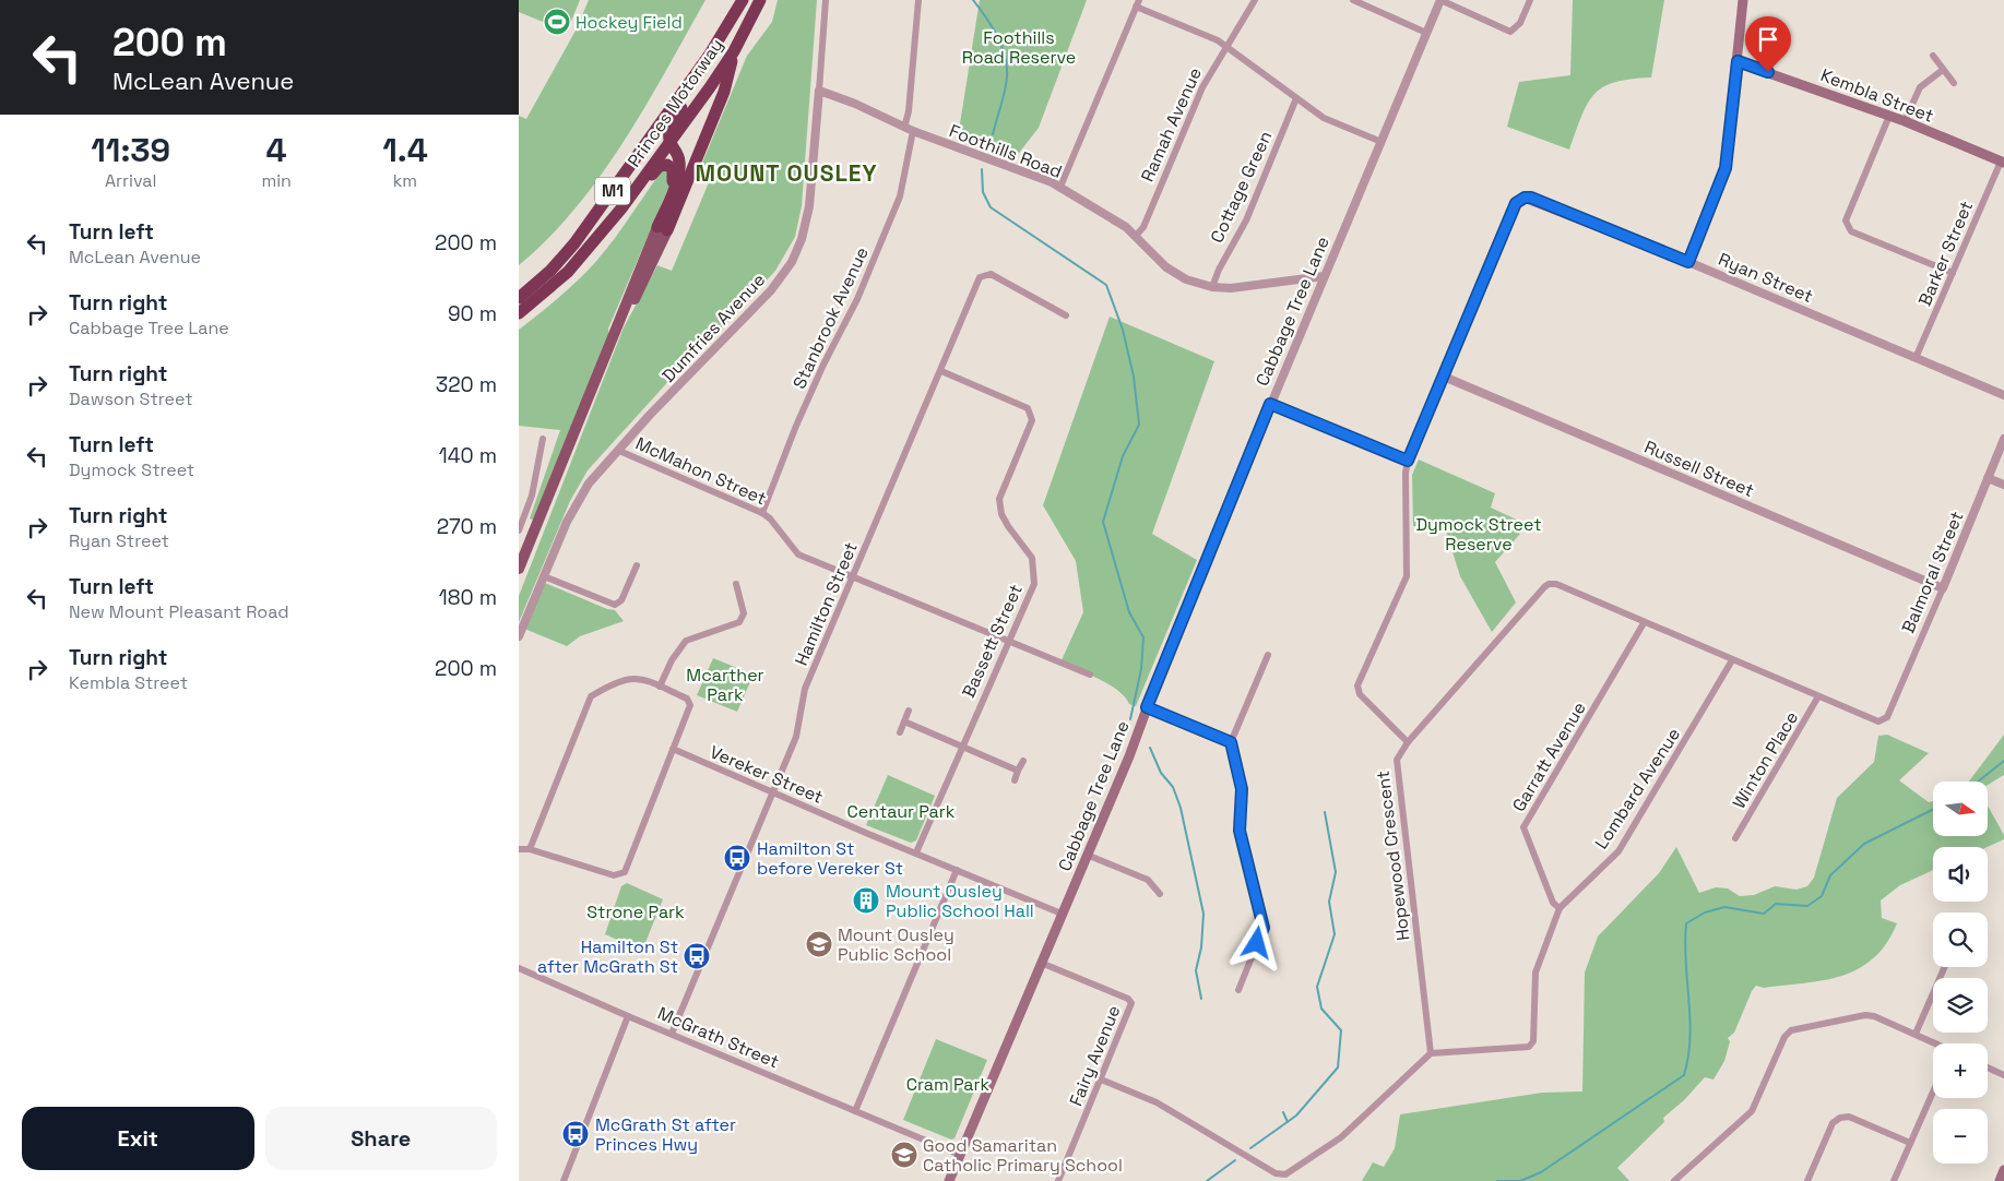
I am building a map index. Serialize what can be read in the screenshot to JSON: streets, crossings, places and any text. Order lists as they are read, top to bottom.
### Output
{
  "streets": {
    "highway": ["Princes Motorway", "M1"],
    "main road": ["Kembla Street", "Ryan Street", "Cabbage Tree Lane"],
    "street": [
      "Ramah Avenue",
      "Foothills Road",
      "Cottage Green",
      "Barker Street",
      "Stanbrook Avenue",
      "Dumfries Avenue",
      "Russell Street",
      "McMahon Street",
      "Balmoral Street",
      "Hamilton Street",
      "Bassett Street",
      "Garratt Avenue",
      "Winton Place",
      "Vereker Street",
      "Lombard Avenue",
      "Hopewood Crescent",
      "McGrath Street",
      "Fairy Avenue"
    ]
  },
  "crossings": [
    ["Kembla Street", "Barker Street"],
    ["Ramah Avenue", "Foothills Road"],
    ["Foothills Road", "Cottage Green"],
    ["Foothills Road", "Cabbage Tree Lane"],
    ["Foothills Road", "Stanbrook Avenue"],
    ["Foothills Road", "Dumfries Avenue"],
    ["Barker Street", "Ryan Street"],
    ["Ryan Street", "Russell Street"],
    ["Cabbage Tree Lane", "Vereker Street"],
    ["Cabbage Tree Lane", "McGrath Street"],
    ["Cabbage Tree Lane", "Fairy Avenue"],
    ["Stanbrook Avenue", "McMahon Street"],
    ["Dumfries Avenue", "McMahon Street"],
    ["Russell Street", "Balmoral Street"],
    ["McMahon Street", "Hamilton Street"],
    ["McMahon Street", "Bassett Street"],
    ["Balmoral Street", "Hopewood Crescent"],
    ["Hamilton Street", "Bassett Street"],
    ["Hamilton Street", "Vereker Street"],
    ["Hamilton Street", "McGrath Street"],
    ["Bassett Street", "Vereker Street"],
    ["Garratt Avenue", "Lombard Avenue"],
    ["Garratt Avenue", "Hopewood Crescent"],
    ["Winton Place", "Hopewood Crescent"],
    ["Lombard Avenue", "Hopewood Crescent"]
  ],
  "districts": ["MOUNT OUSLEY"],
  "parks": [
    "Foothills Road Reserve",
    "Dymock Street Reserve",
    "Mcarther Park",
    "Centaur Park",
    "Strone Park",
    "Cram Park"
  ],
  "places": {
    "sports": ["Hockey Field"],
    "bus stop": ["Hamilton St before Vereker St", "Hamilton St after McGrath St", "McGrath St after Princes Hwy"],
    "building": ["Mount Ousley Public School Hall"],
    "school or university": ["Mount Ousley Public School", "Good Samaritan Catholic Primary School"]
  },
  "north": "right",
  "page": {
    "turn": ["200 m", "McLean Avenue"],
    "eta": [
      "11:39",
      "Arrival",
      "4",
      "min",
      "1.4",
      "km"
    ],
    "list": [
      {
        "name": "Turn left",
        "note": "McLean Avenue",
        "value": "200 m"
      },
      {
        "name": "Turn right",
        "note": "Cabbage Tree Lane",
        "value": "90 m"
      },
      {
        "name": "Turn right",
        "note": "Dawson Street",
        "value": "320 m"
      },
      {
        "name": "Turn left",
        "note": "Dymock Street",
        "value": "140 m"
      },
      {
        "name": "Turn right",
        "note": "Ryan Street",
        "value": "270 m"
      },
      {
        "name": "Turn left",
        "note": "New Mount Pleasant Road",
        "value": "180 m"
      },
      {
        "name": "Turn right",
        "note": "Kembla Street",
        "value": "200 m"
      }
    ],
    "map_buttons": ["+", "−"],
    "buttons": ["Exit", "Share"]
  }
}
